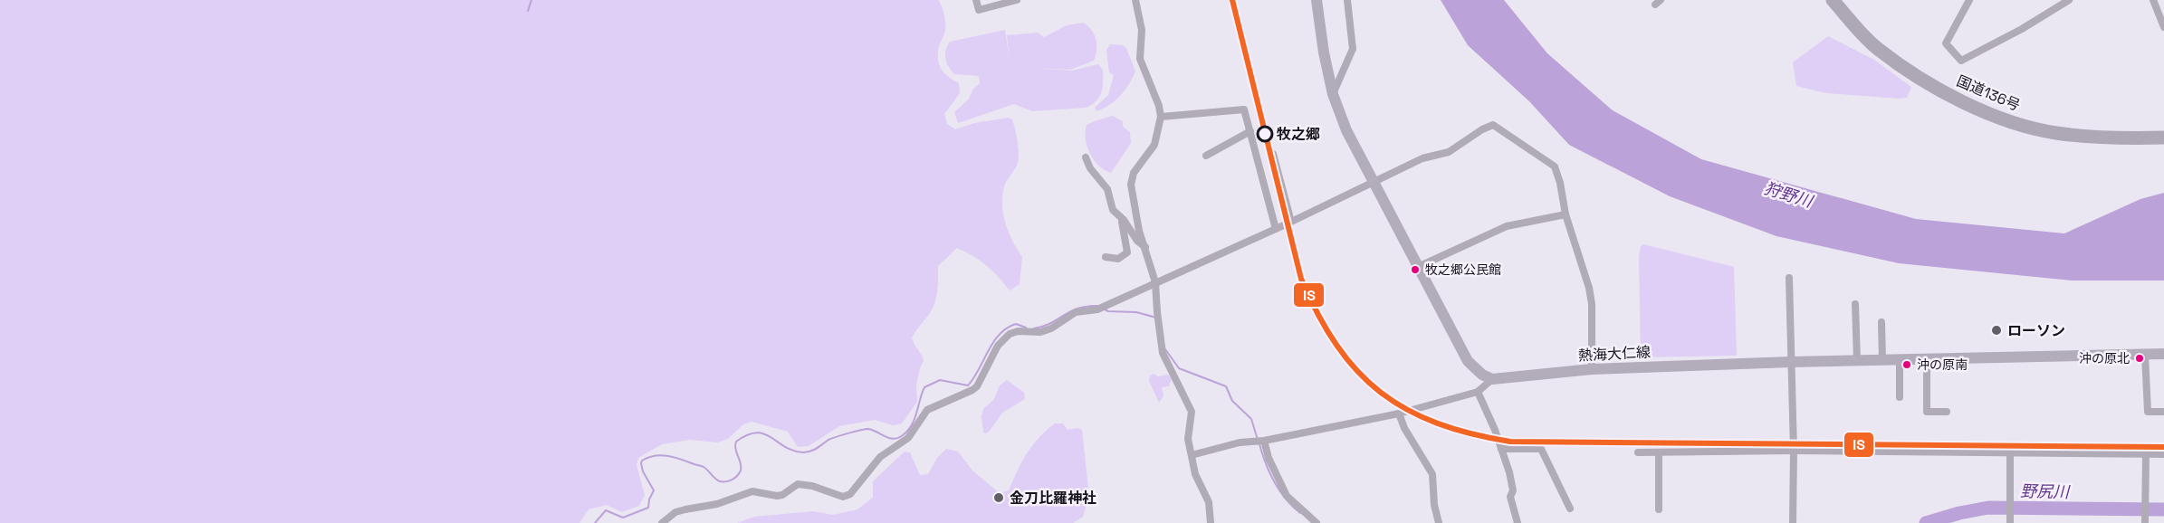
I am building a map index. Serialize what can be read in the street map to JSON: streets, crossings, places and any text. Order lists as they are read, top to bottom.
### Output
{
  "streets": {
    "highway": ["国道136号"],
    "main road": ["熱海大仁線"]
  },
  "water": ["狩野川", "野尻川"],
  "places": [
    "牧之郷",
    "牧之郷公民館",
    "ローソン",
    "沖の原北",
    "沖の原南",
    "金刀比羅神社"
  ],
  "lines": ["transit line IS"]
}
